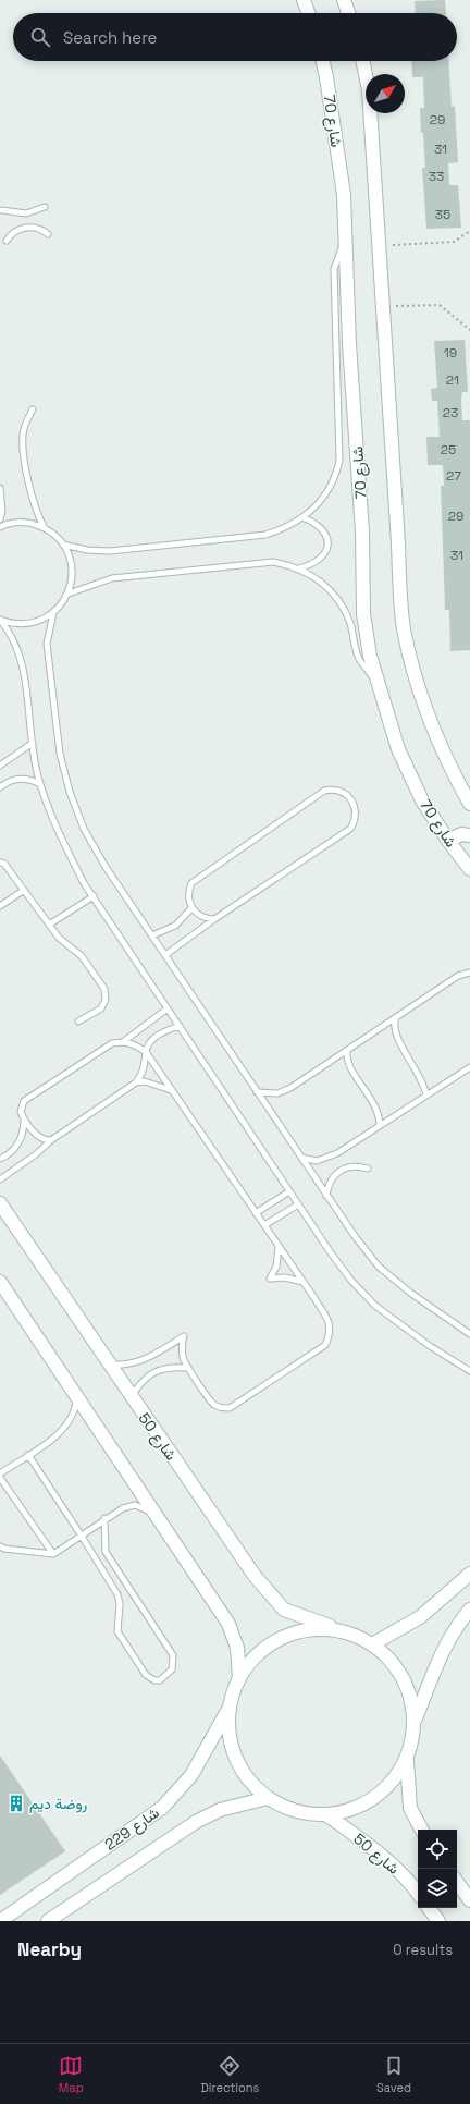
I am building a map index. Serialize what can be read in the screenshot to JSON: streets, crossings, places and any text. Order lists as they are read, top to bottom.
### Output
{
  "streets": {
    "main road": ["شارع 70", "شارع 50", "شارع 229"]
  },
  "places": {
    "building": ["روضة ديم"]
  },
  "house_numbers": [
    "29",
    "31",
    "33",
    "35",
    "19",
    "21",
    "23",
    "25",
    "27",
    "29",
    "31"
  ],
  "north": "top right",
  "page": {
    "search": "Search here",
    "heading": ["Nearby", "0 results"],
    "nav": ["Map", "Directions", "Saved"]
  }
}
